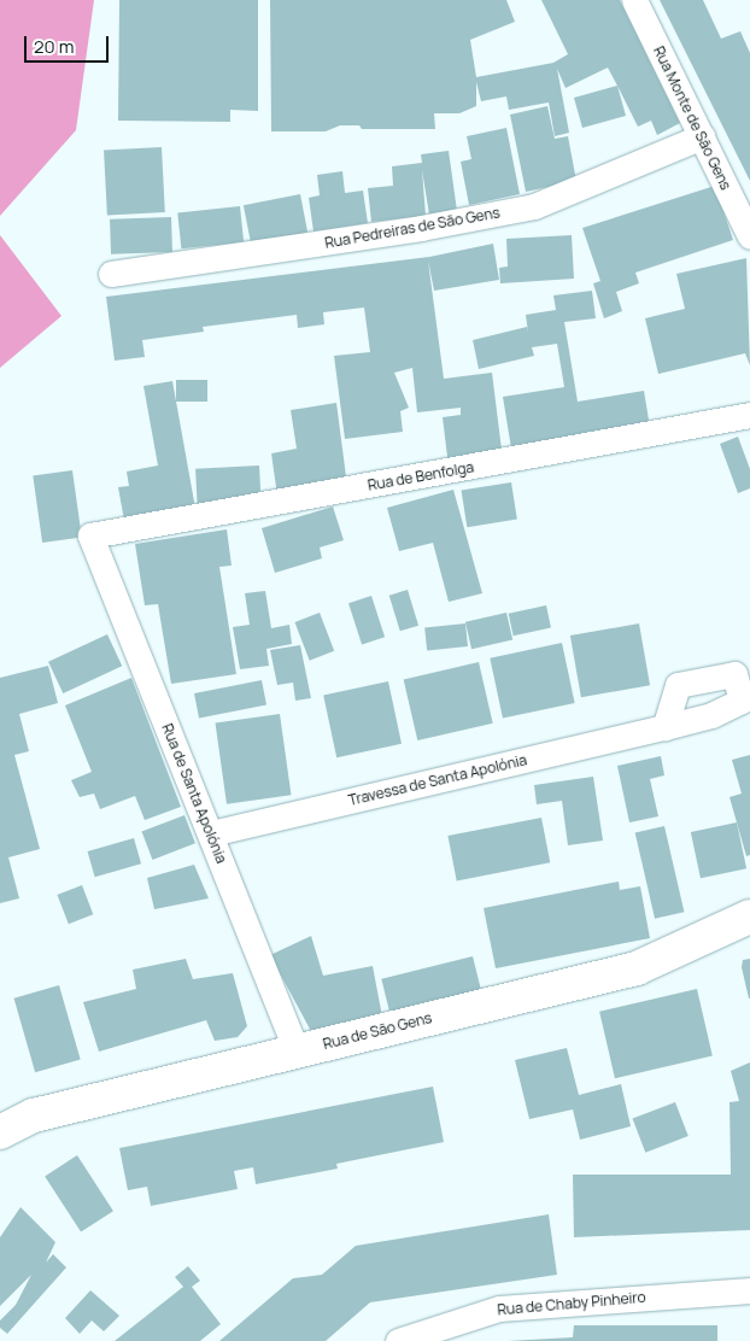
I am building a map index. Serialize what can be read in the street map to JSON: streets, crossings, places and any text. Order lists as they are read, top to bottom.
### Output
{
  "streets": {
    "main road": ["Rua de São Gens"],
    "street": [
      "Rua Monte de São Gens",
      "Rua Pedreiras de São Gens",
      "Rua de Benfolga",
      "Travessa de Santa Apolónia",
      "Rua de Santa Apolónia",
      "Rua de Chaby Pinheiro"
    ]
  },
  "crossings": [
    ["Rua Monte de São Gens", "Rua Pedreiras de São Gens"],
    ["Rua de Benfolga", "Rua de Santa Apolónia"],
    ["Travessa de Santa Apolónia", "Rua de Santa Apolónia"],
    ["Rua de Santa Apolónia", "Rua de São Gens"]
  ],
  "scale_bar": "20 m"
}
